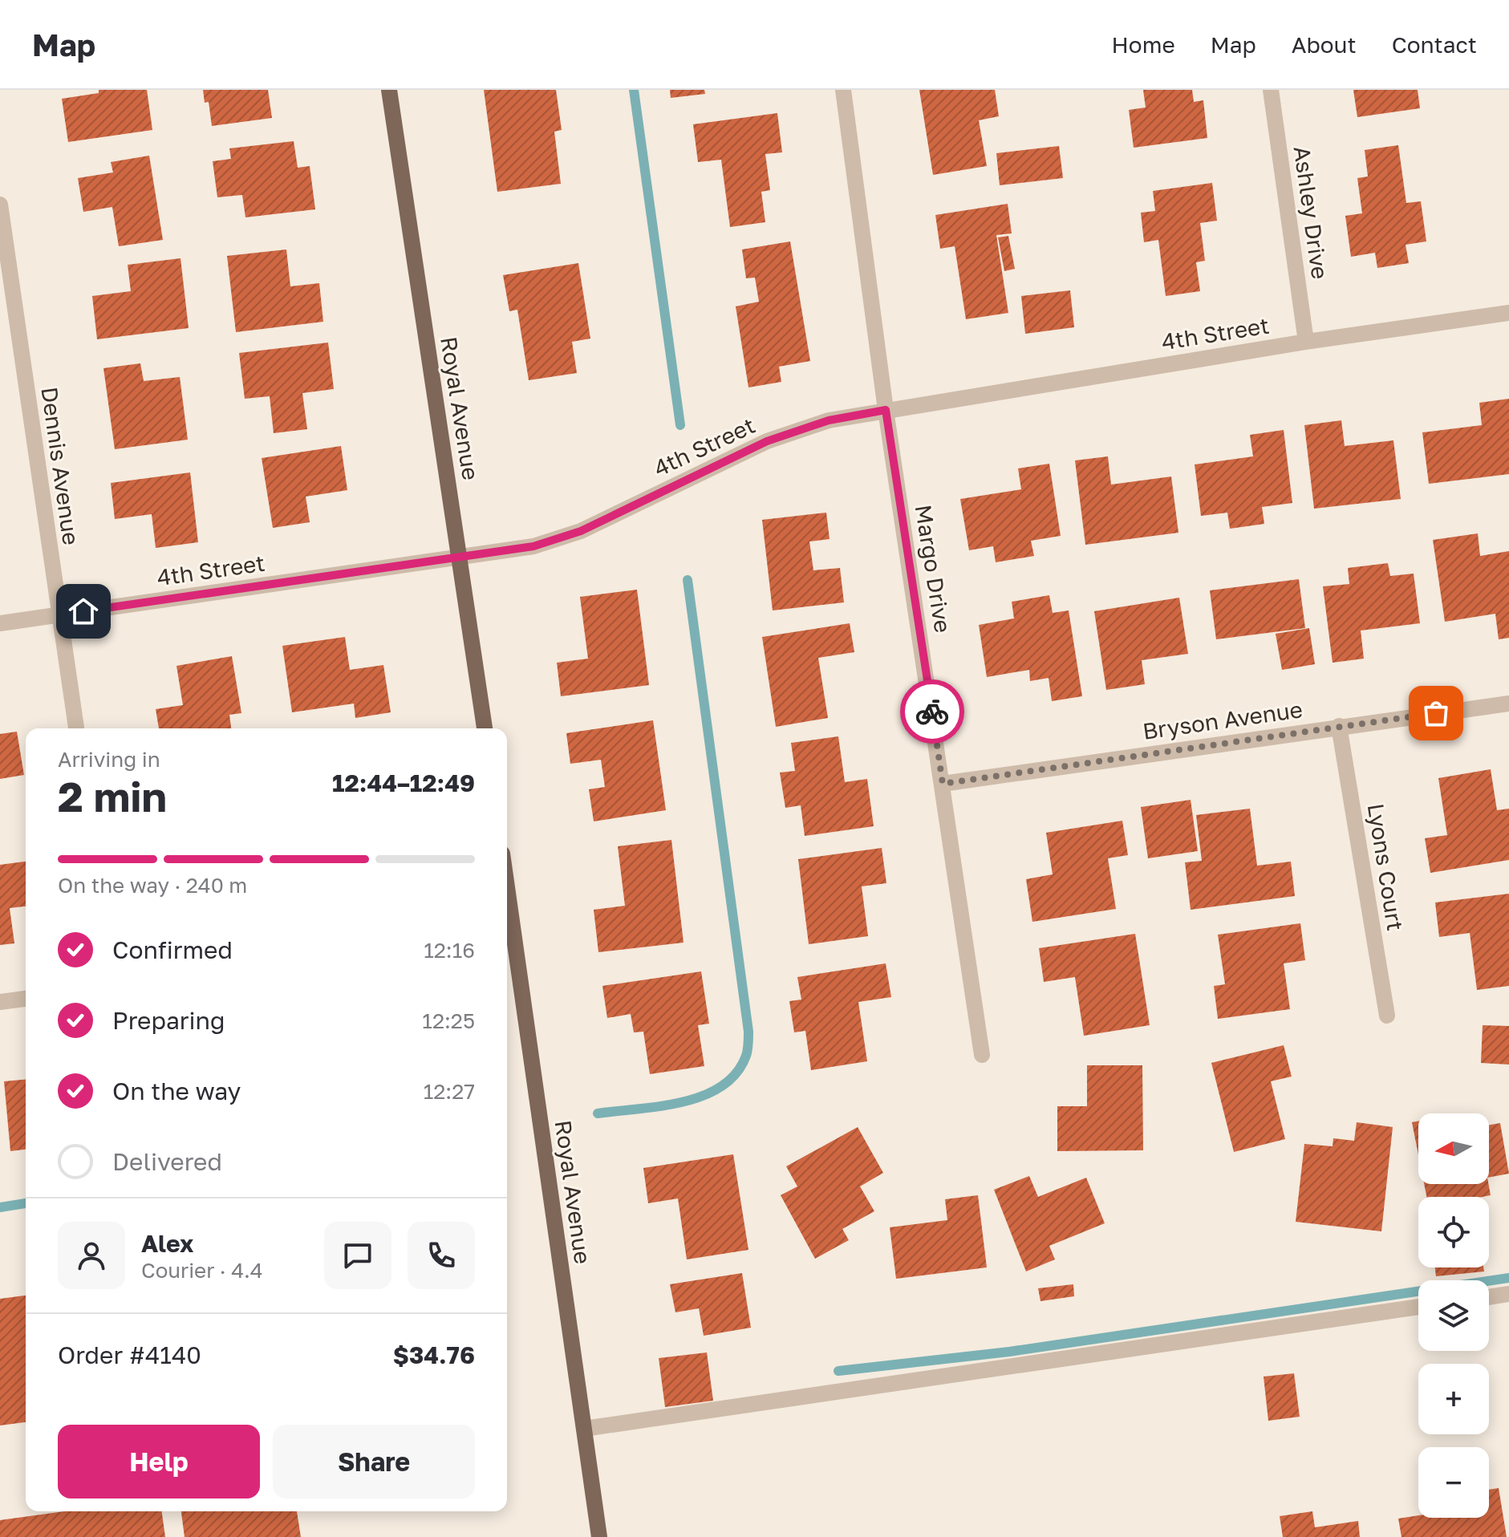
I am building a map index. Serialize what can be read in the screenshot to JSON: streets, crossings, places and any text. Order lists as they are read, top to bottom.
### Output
{
  "streets": {
    "main road": ["Royal Avenue"],
    "street": [
      "Ashley Drive",
      "4th Street",
      "Dennis Avenue",
      "Margo Drive",
      "Bryson Avenue",
      "Lyons Court"
    ]
  },
  "crossings": [
    ["Ashley Drive", "4th Street"],
    ["4th Street", "Royal Avenue"],
    ["4th Street", "Dennis Avenue"],
    ["4th Street", "Margo Drive"],
    ["Margo Drive", "Bryson Avenue"],
    ["Bryson Avenue", "Lyons Court"]
  ],
  "north": "left",
  "page": {
    "header": "Map",
    "nav": [
      "Home",
      "Map",
      "About",
      "Contact"
    ],
    "heading": ["2 min", "Arriving in", "12:44–12:49"],
    "panel": [
      "Alex",
      "Courier · 4.4",
      "Order #4140",
      "$34.76"
    ],
    "bar": "On the way · 240 m",
    "list": [
      ["Confirmed", "12:16"],
      ["Preparing", "12:25"],
      ["On the way", "12:27"],
      "Delivered"
    ],
    "map_buttons": ["+", "−"],
    "buttons": ["Help", "Share"]
  }
}
